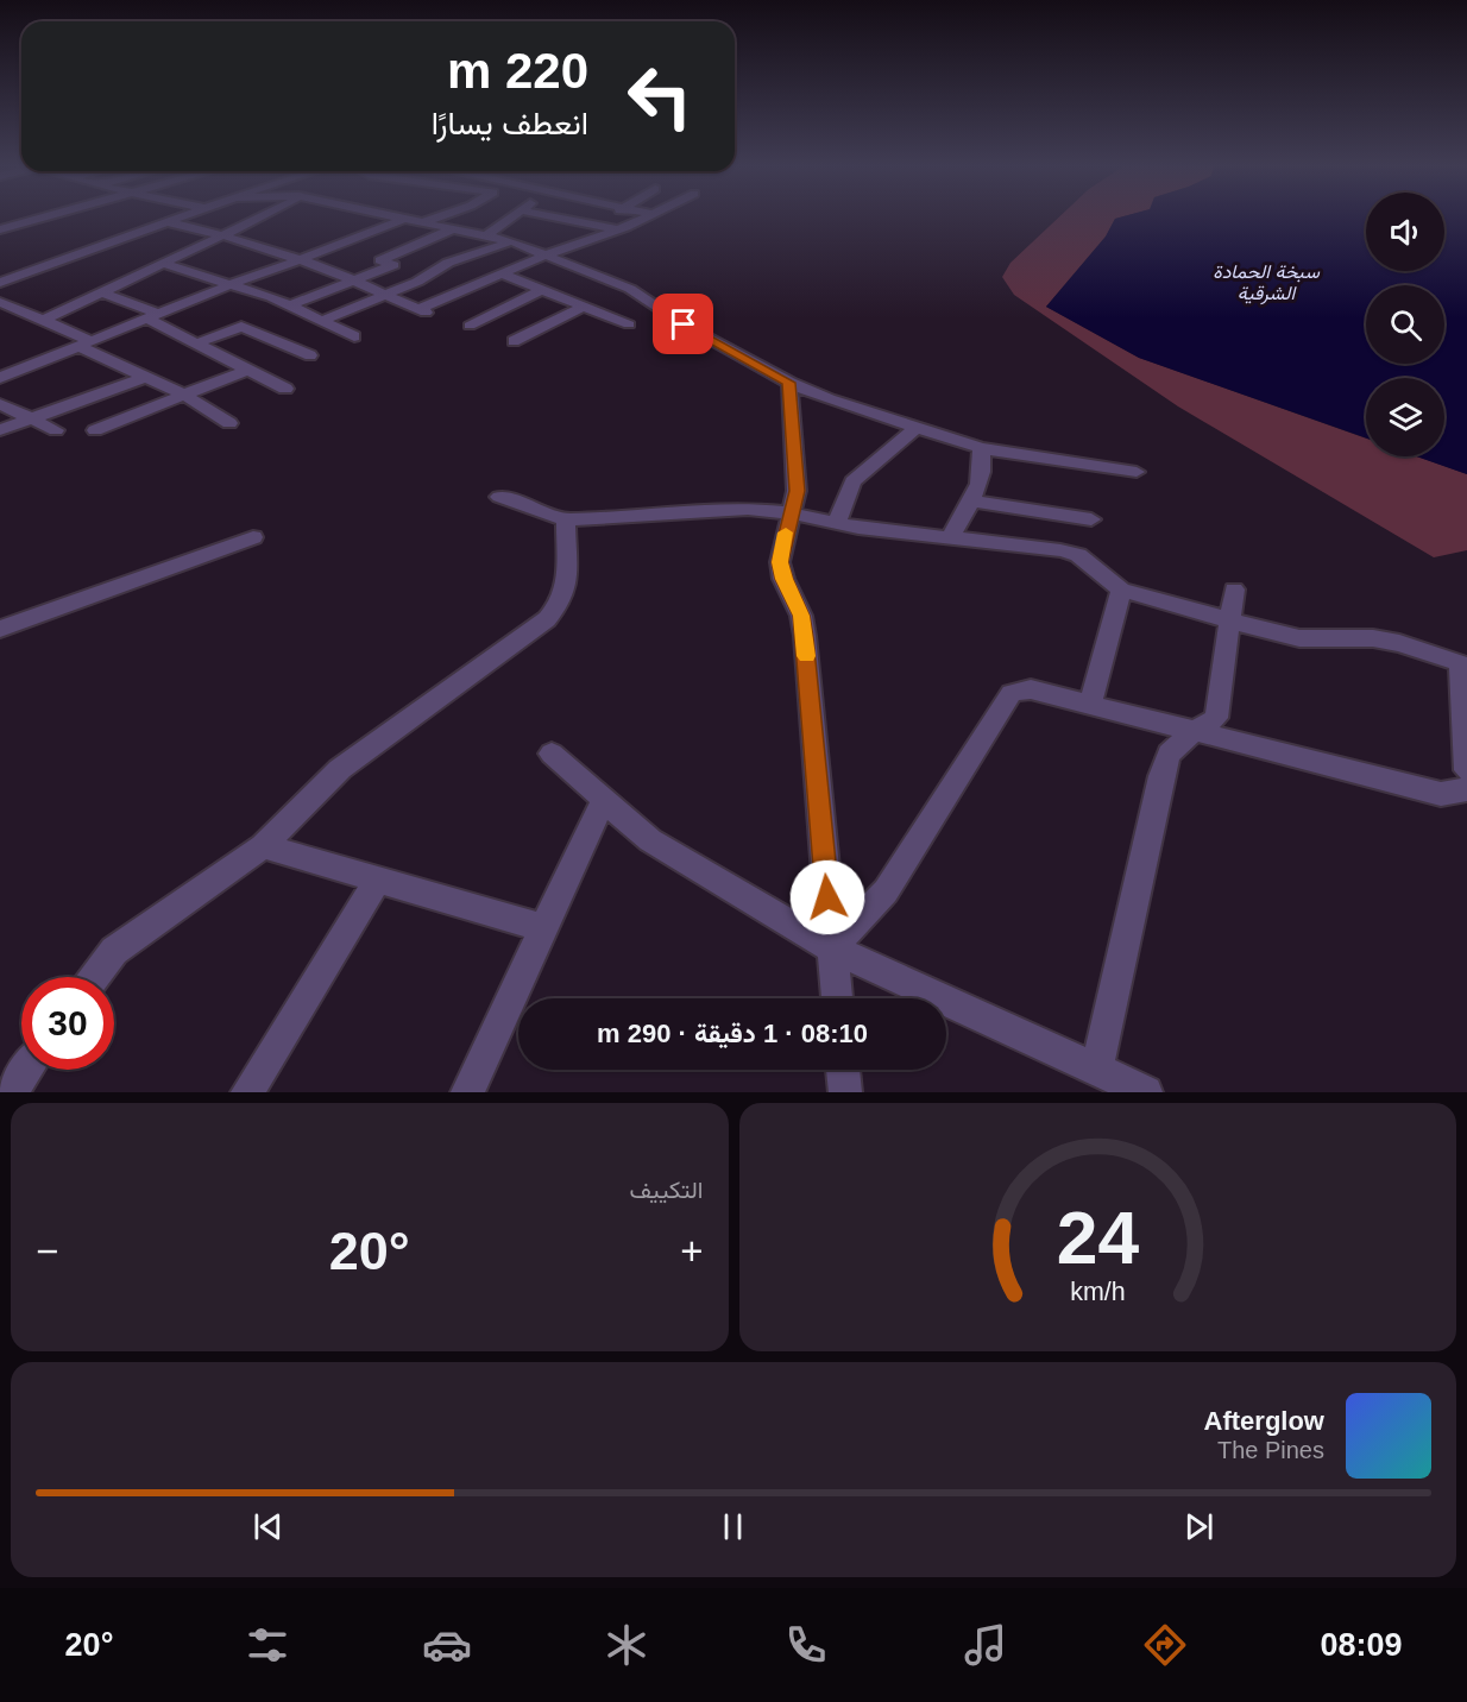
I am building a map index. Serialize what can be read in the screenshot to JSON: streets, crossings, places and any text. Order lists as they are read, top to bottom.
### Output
{
  "water": ["سبخة الحمادة الشرقية"],
  "page": {
    "turn": ["220 m", "انعطف يسارًا"],
    "limit": "30",
    "trip": "08:10 · 1 دقيقة · 290 m",
    "tile": "التكييف",
    "heat": ["−", "20°", "+"],
    "song": ["Afterglow", "The Pines"],
    "tabs": ["08:09", "20°"],
    "gauge": ["24", "km/h"]
  }
}
